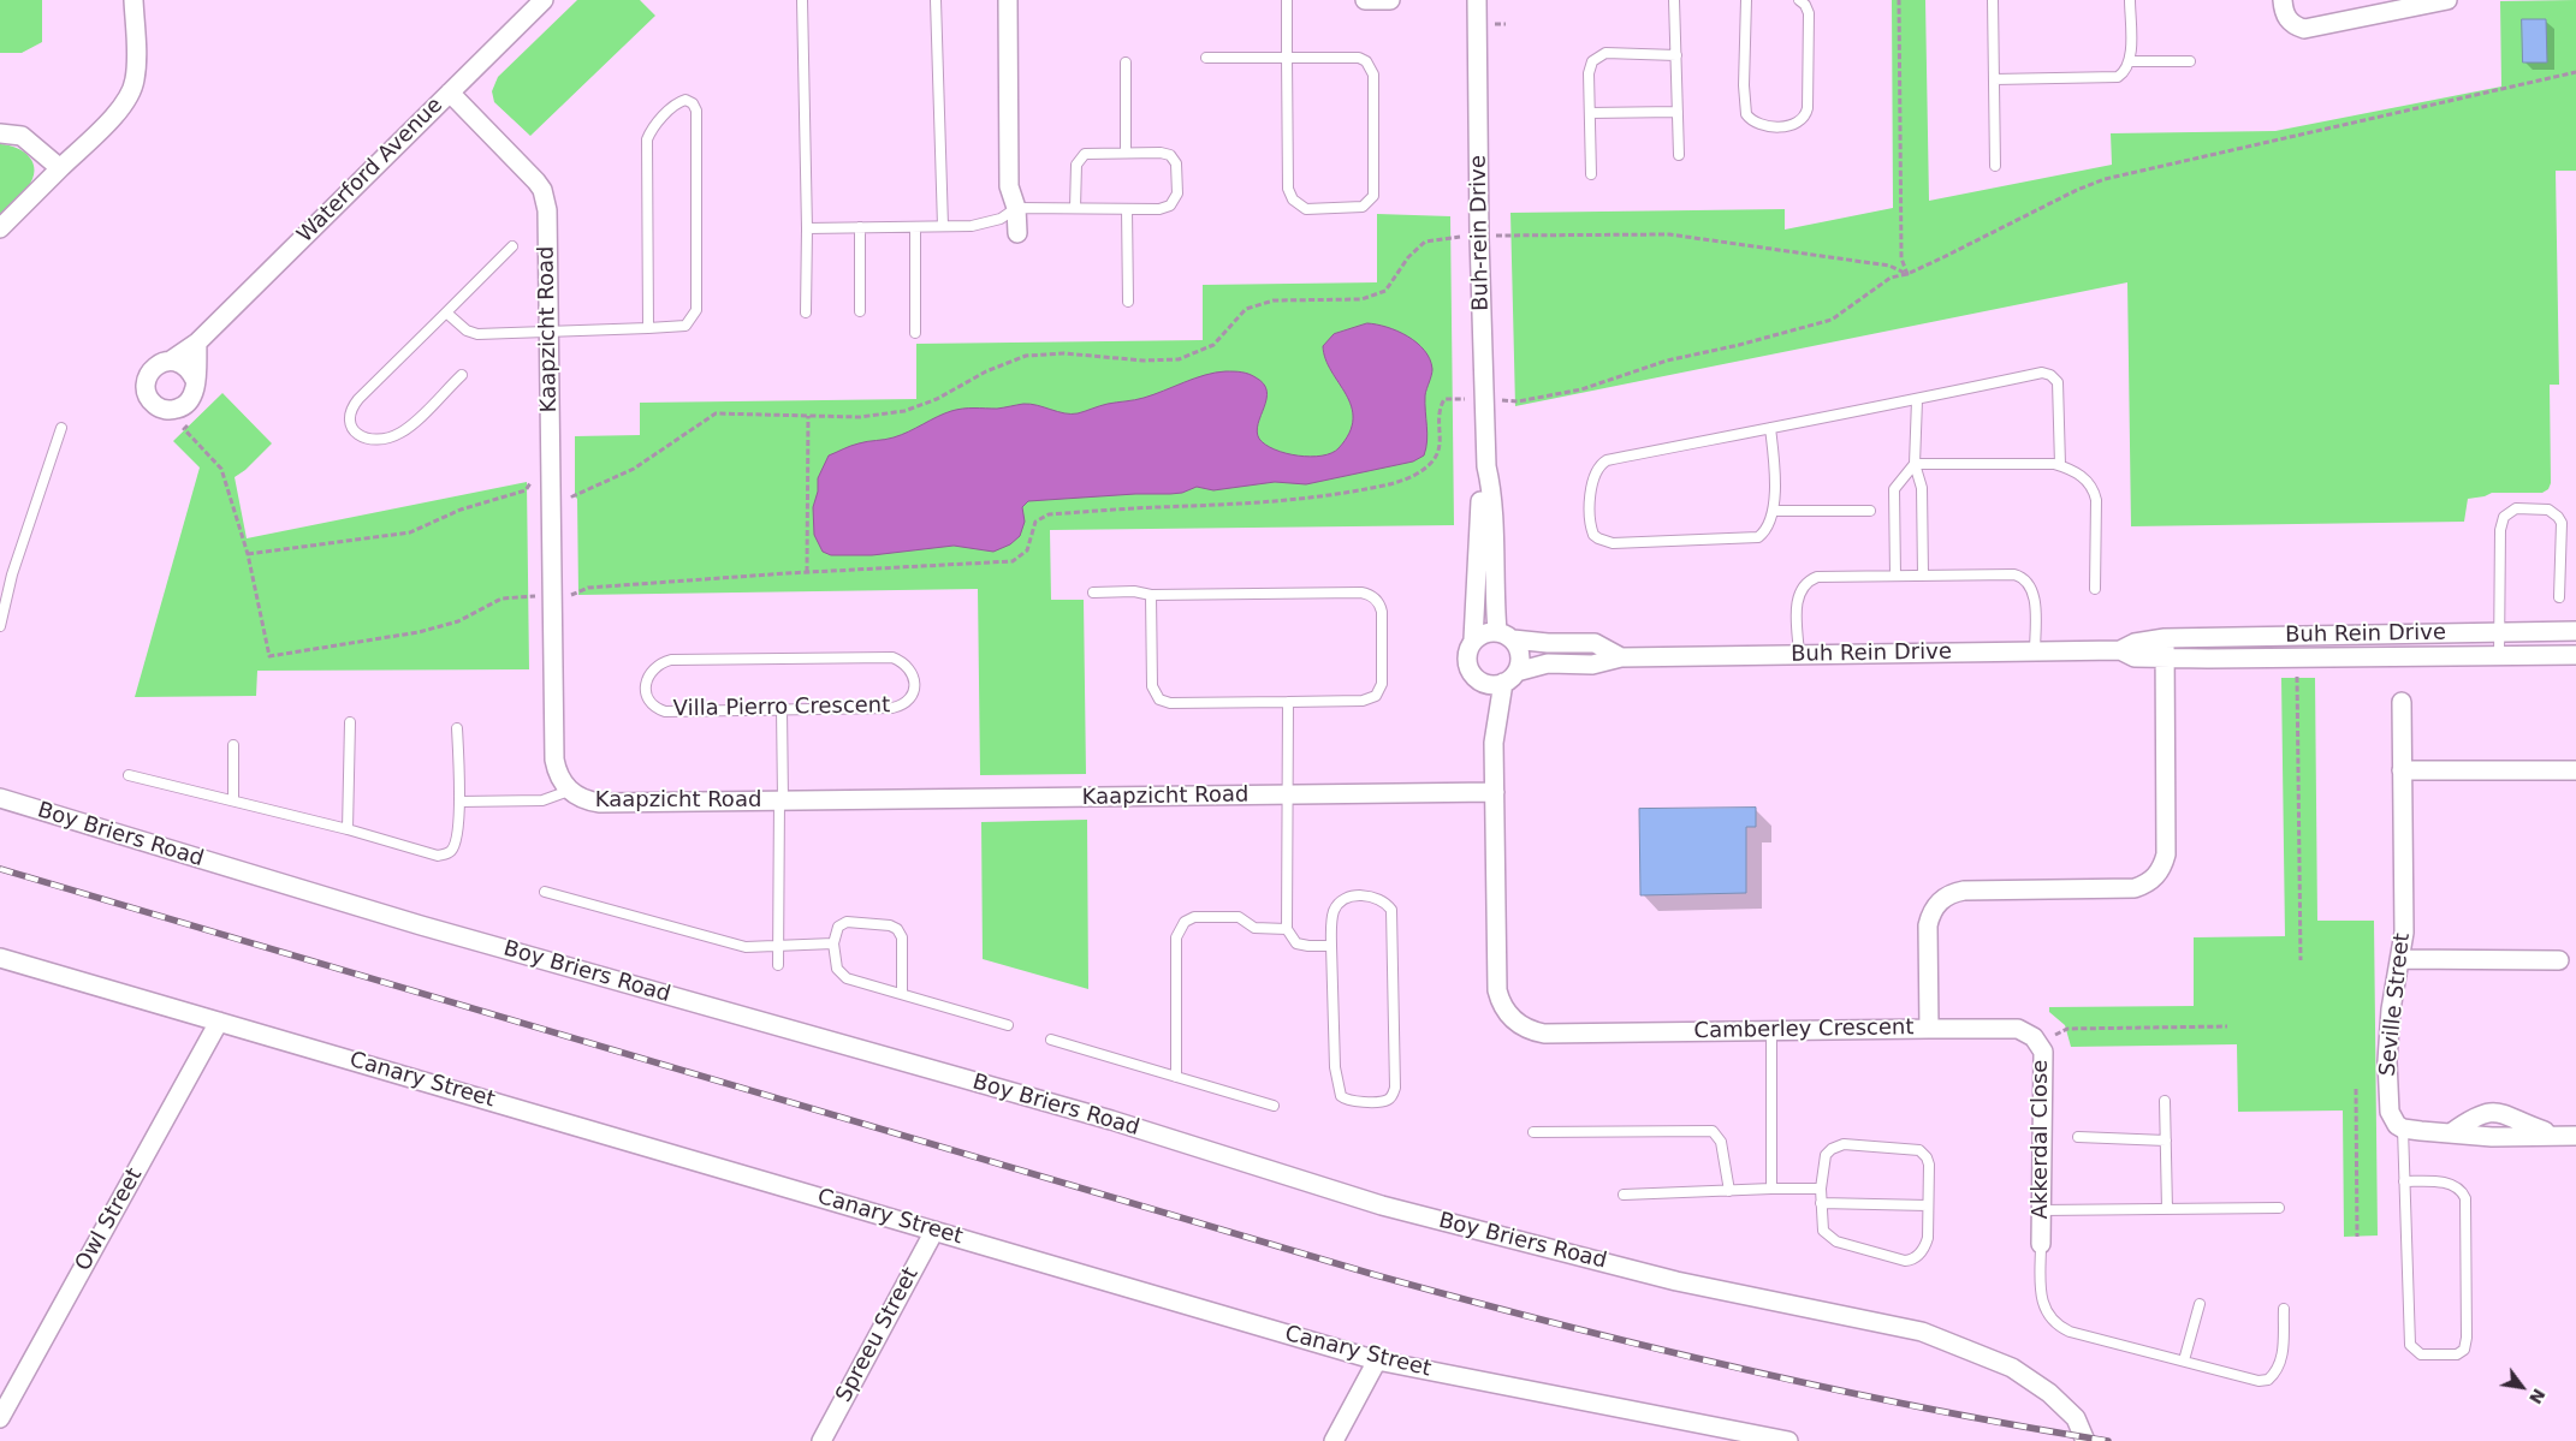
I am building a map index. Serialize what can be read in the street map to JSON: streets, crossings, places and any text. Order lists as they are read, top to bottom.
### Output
{
  "streets": {
    "street": [
      "Waterford Avenue",
      "Buh-rein Drive",
      "Kaapzicht Road",
      "Buh Rein Drive",
      "Boy Briers Road",
      "Seville Street",
      "Camberley Crescent",
      "Canary Street",
      "Akkerdal Close",
      "Owl Street",
      "Spreeu Street"
    ],
    "lane": ["Villa Pierro Crescent"]
  },
  "crossings": [
    ["Waterford Avenue", "Kaapzicht Road"],
    ["Buh-rein Drive", "Buh Rein Drive"],
    ["Buh-rein Drive", "Camberley Crescent"],
    ["Kaapzicht Road", "Camberley Crescent"],
    ["Buh Rein Drive", "Camberley Crescent"],
    ["Camberley Crescent", "Akkerdal Close"],
    ["Canary Street", "Owl Street"],
    ["Canary Street", "Spreeu Street"]
  ],
  "north": "bottom right"
}
